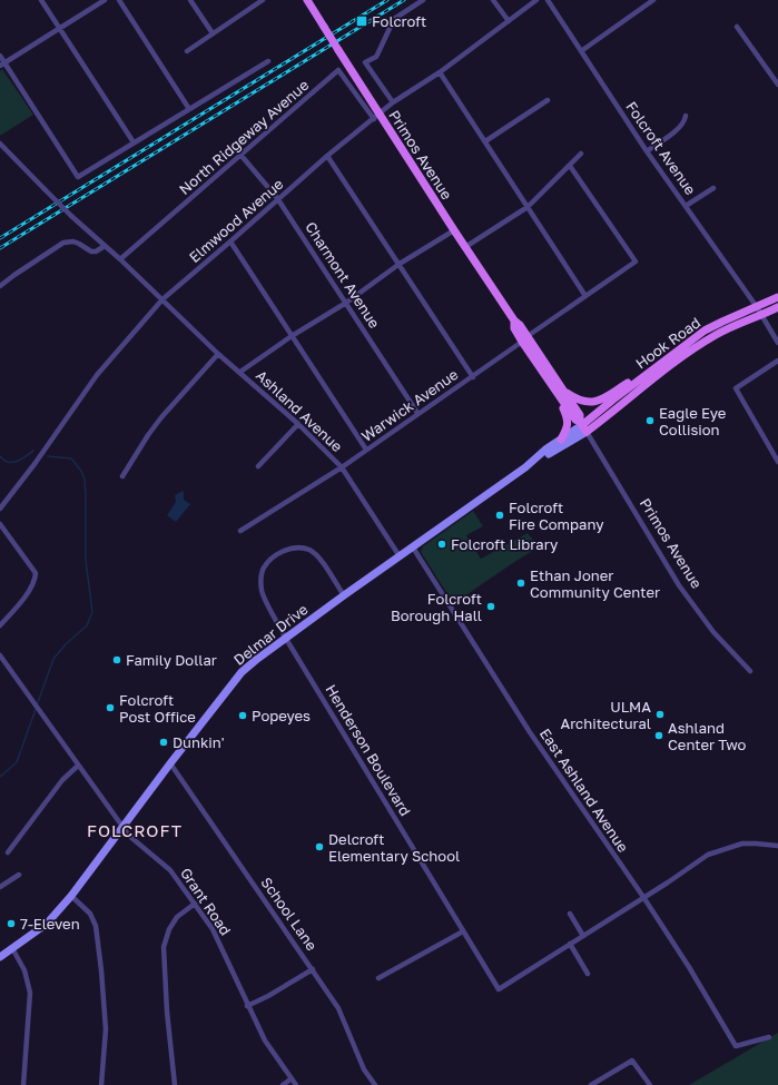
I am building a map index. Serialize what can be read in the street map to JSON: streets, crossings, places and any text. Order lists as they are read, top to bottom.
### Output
{
  "streets": {
    "main road": ["Primos Avenue", "Hook Road"],
    "street": [
      "North Ridgeway Avenue",
      "Folcroft Avenue",
      "Elmwood Avenue",
      "Charmont Avenue",
      "Warwick Avenue",
      "Ashland Avenue",
      "Delmar Drive",
      "Henderson Boulevard",
      "East Ashland Avenue",
      "Grant Road",
      "School Lane"
    ]
  },
  "crossings": [
    ["North Ridgeway Avenue", "Primos Avenue"],
    ["North Ridgeway Avenue", "Elmwood Avenue"],
    ["North Ridgeway Avenue", "Charmont Avenue"],
    ["Folcroft Avenue", "Hook Road"],
    ["Primos Avenue", "Elmwood Avenue"],
    ["Primos Avenue", "Hook Road"],
    ["Primos Avenue", "Warwick Avenue"],
    ["Primos Avenue", "Delmar Drive"],
    ["Elmwood Avenue", "Charmont Avenue"],
    ["Elmwood Avenue", "Ashland Avenue"],
    ["Charmont Avenue", "Warwick Avenue"],
    ["Hook Road", "Delmar Drive"],
    ["Warwick Avenue", "Ashland Avenue"],
    ["Ashland Avenue", "Delmar Drive"],
    ["Delmar Drive", "Henderson Boulevard"],
    ["Delmar Drive", "East Ashland Avenue"],
    ["Delmar Drive", "Grant Road"],
    ["Delmar Drive", "School Lane"]
  ],
  "districts": ["FOLCROFT"],
  "places": {
    "transit": ["Folcroft"],
    "other": [
      "Eagle Eye Collision",
      "Folcroft Fire Company",
      "Folcroft Library",
      "Ethan Joner Community Center",
      "Folcroft Borough Hall",
      "Family Dollar",
      "Folcroft Post Office",
      "ULMA Architectural",
      "Popeyes",
      "Ashland Center Two",
      "Dunkin'",
      "Delcroft Elementary School",
      "7-Eleven"
    ]
  }
}
